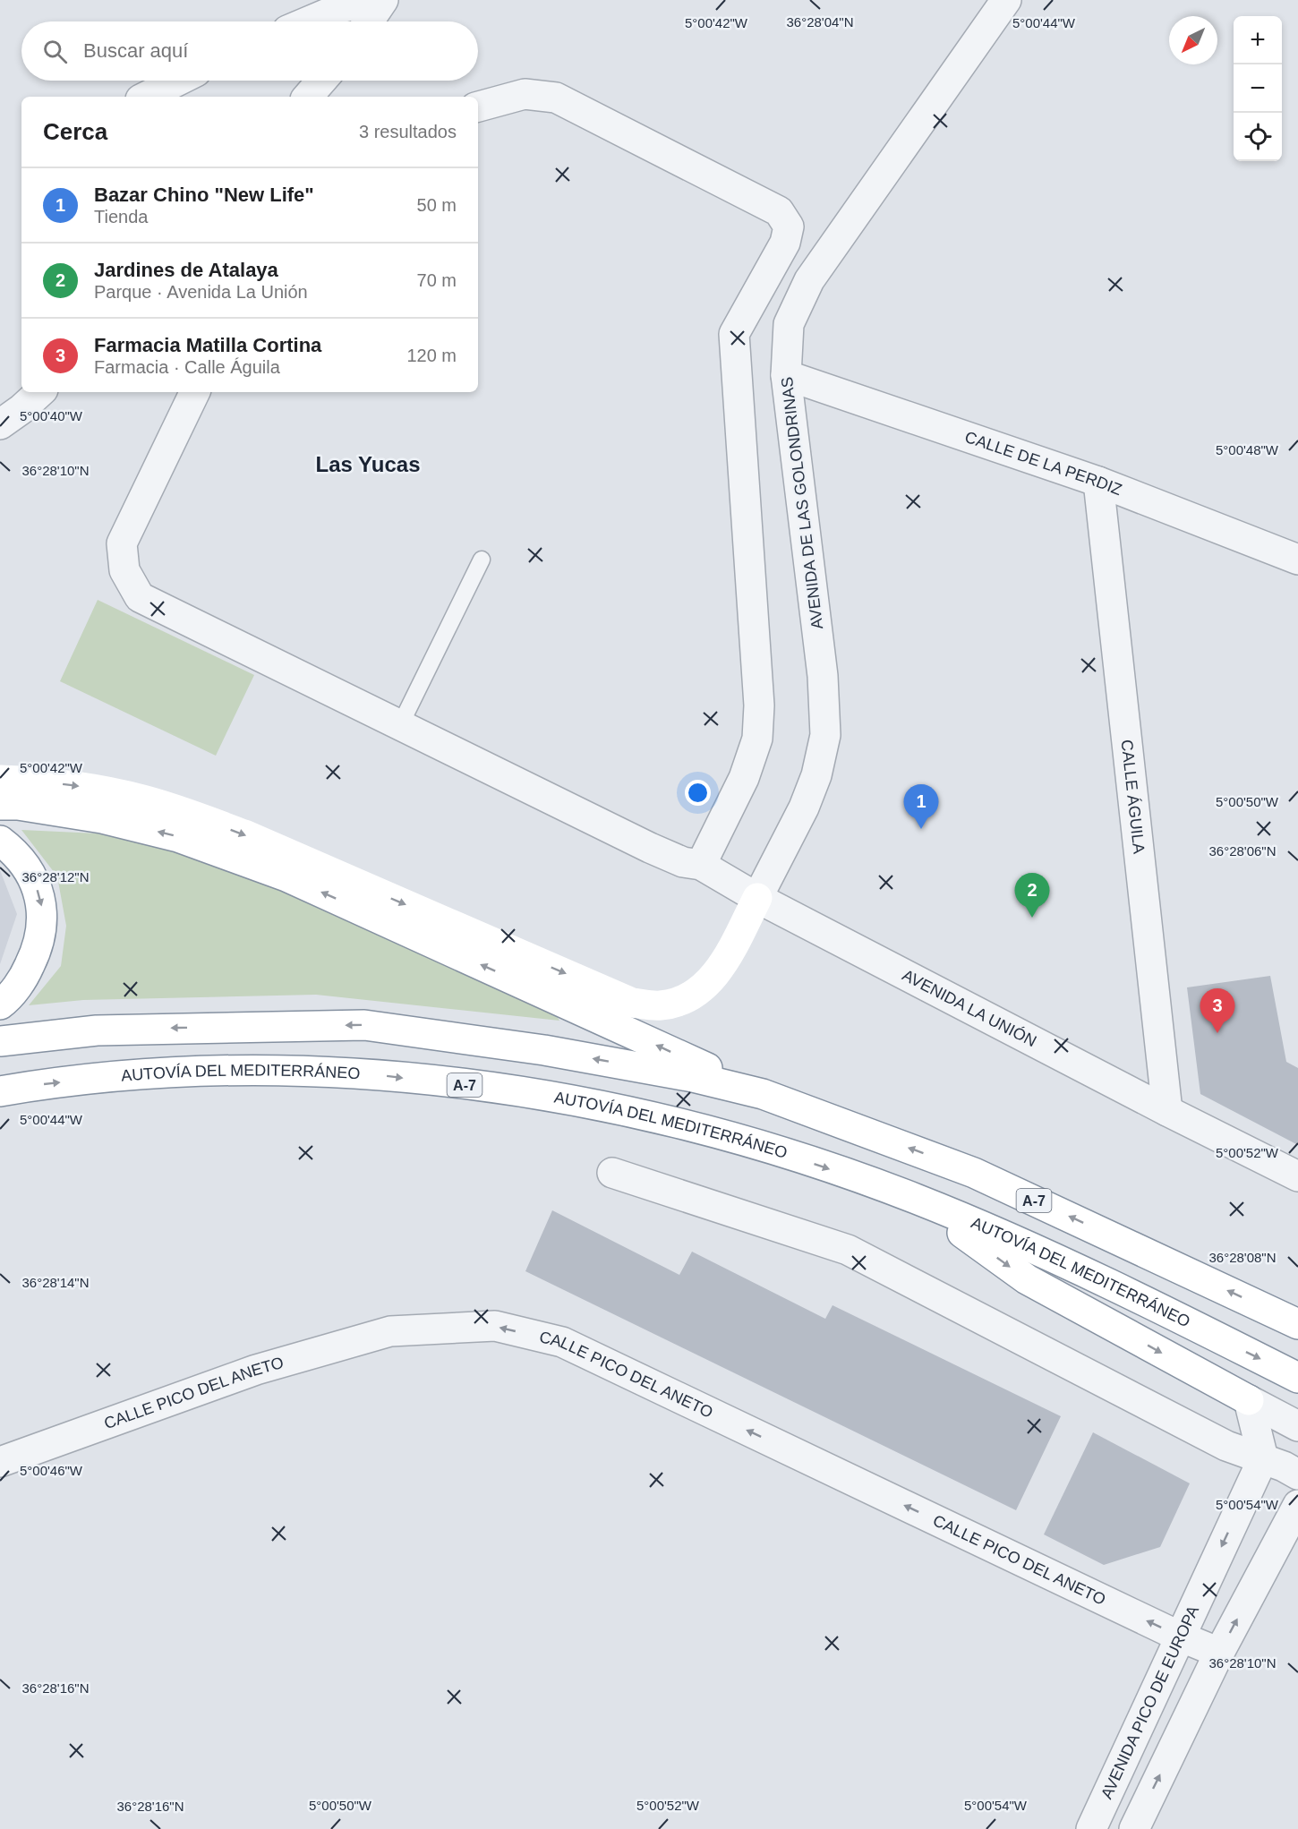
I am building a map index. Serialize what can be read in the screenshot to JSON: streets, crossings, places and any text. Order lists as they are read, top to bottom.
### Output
{
  "streets": {
    "main road": ["AUTOVÍA DEL MEDITERRÁNEO", "A-7"],
    "street": [
      "CALLE DE LA PERDIZ",
      "AVENIDA DE LAS GOLONDRINAS",
      "CALLE ÁGUILA",
      "AVENIDA LA UNIÓN",
      "CALLE PICO DEL ANETO",
      "AVENIDA PICO DE EUROPA"
    ]
  },
  "crossings": [
    ["CALLE DE LA PERDIZ", "AVENIDA DE LAS GOLONDRINAS"],
    ["CALLE DE LA PERDIZ", "CALLE ÁGUILA"],
    ["AVENIDA DE LAS GOLONDRINAS", "AVENIDA LA UNIÓN"],
    ["CALLE ÁGUILA", "AVENIDA LA UNIÓN"],
    ["CALLE PICO DEL ANETO", "AVENIDA PICO DE EUROPA"]
  ],
  "districts": ["Las Yucas"],
  "north": "bottom left",
  "page": {
    "map_buttons": ["+", "−"],
    "search": "Buscar aquí",
    "heading": ["Cerca", "3 resultados"],
    "list": [
      {
        "mark": "1",
        "name": "Bazar Chino \"New Life\"",
        "note": "Tienda",
        "value": "50 m"
      },
      {
        "mark": "2",
        "name": "Jardines de Atalaya",
        "note": "Parque · Avenida La Unión",
        "value": "70 m"
      },
      {
        "mark": "3",
        "name": "Farmacia Matilla Cortina",
        "note": "Farmacia · Calle Águila",
        "value": "120 m"
      }
    ],
    "pins": ["1", "2", "3"]
  },
  "coordinates": [
    "36°28'04\"N",
    "5°00'42\"W",
    "5°00'44\"W",
    "5°00'40\"W",
    "5°00'48\"W",
    "36°28'10\"N",
    "5°00'50\"W",
    "36°28'06\"N",
    "36°28'12\"N",
    "5°00'52\"W",
    "36°28'08\"N",
    "36°28'14\"N",
    "5°00'46\"W",
    "5°00'54\"W",
    "36°28'16\"N"
  ]
}
